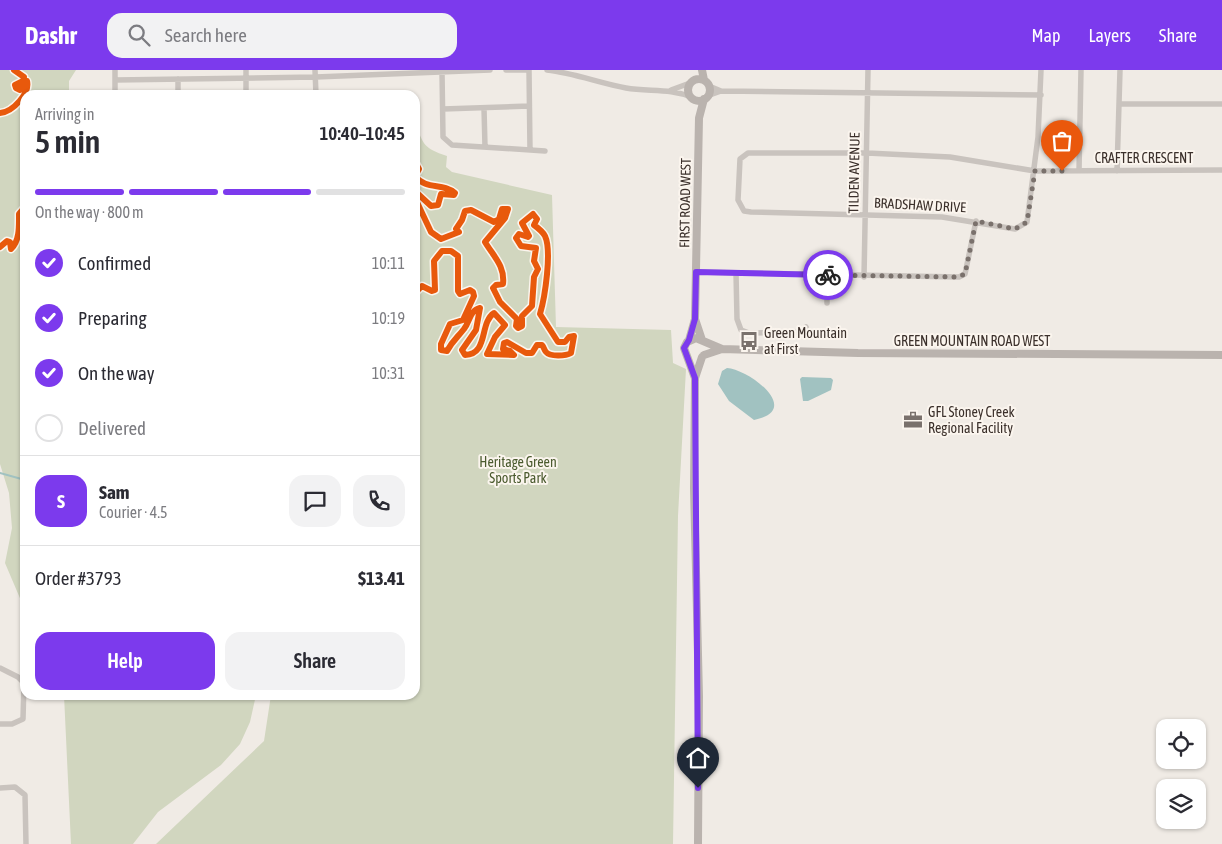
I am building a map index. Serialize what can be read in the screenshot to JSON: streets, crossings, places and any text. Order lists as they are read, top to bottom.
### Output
{
  "streets": {
    "street": [
      "CRAFTER CRESCENT",
      "TILDEN AVENUE",
      "FIRST ROAD WEST",
      "BRADSHAW DRIVE",
      "GREEN MOUNTAIN ROAD WEST"
    ]
  },
  "crossings": [
    ["CRAFTER CRESCENT", "TILDEN AVENUE"],
    ["CRAFTER CRESCENT", "BRADSHAW DRIVE"],
    ["TILDEN AVENUE", "BRADSHAW DRIVE"],
    ["FIRST ROAD WEST", "GREEN MOUNTAIN ROAD WEST"]
  ],
  "parks": ["Heritage Green Sports Park"],
  "places": {
    "bus stop": ["Green Mountain at First"],
    "office": ["GFL Stoney Creek Regional Facility"]
  },
  "page": {
    "header": "Dashr",
    "search": "Search here",
    "nav": ["Map", "Layers", "Share"],
    "heading": ["5 min", "Arriving in", "10:40–10:45"],
    "panel": [
      "Sam",
      "Courier · 4.5",
      "Order #3793",
      "$13.41"
    ],
    "bar": "On the way · 800 m",
    "list": [
      ["Confirmed", "10:11"],
      ["Preparing", "10:19"],
      ["On the way", "10:31"],
      "Delivered"
    ],
    "round": "S",
    "buttons": ["Help", "Share"]
  }
}
